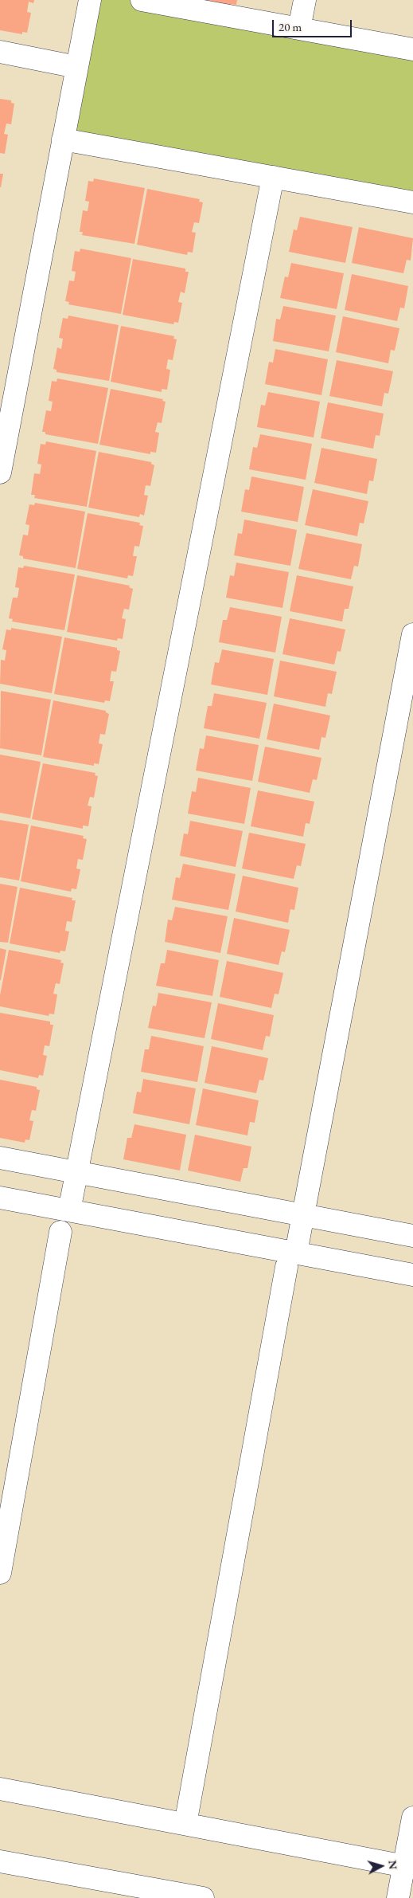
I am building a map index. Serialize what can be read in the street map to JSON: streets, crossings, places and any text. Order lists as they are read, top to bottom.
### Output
{
  "scale_bar": "20 m",
  "north": "right"
}
